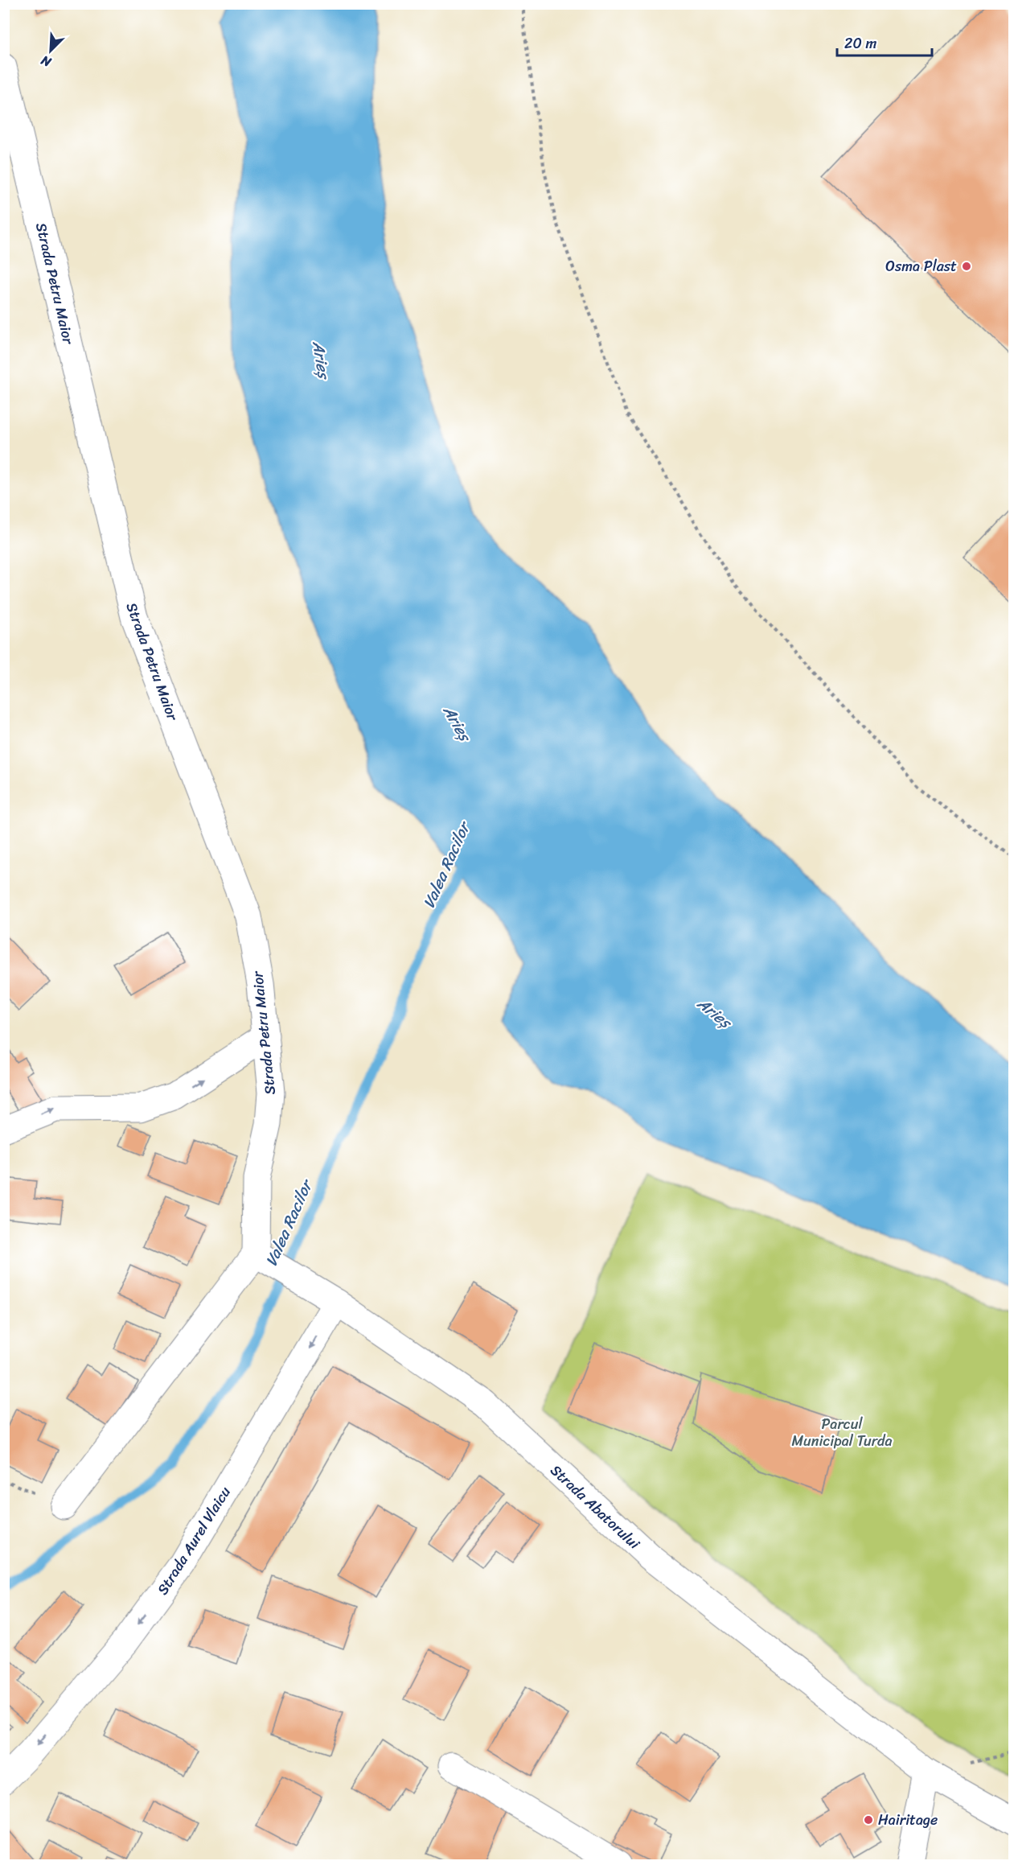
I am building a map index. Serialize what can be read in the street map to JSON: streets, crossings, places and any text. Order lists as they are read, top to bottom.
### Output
{
  "streets": {
    "street": ["Strada Petru Maior", "Strada Abatorului", "Strada Aurel Vlaicu"]
  },
  "crossings": [
    ["Strada Petru Maior", "Strada Abatorului"],
    ["Strada Abatorului", "Strada Aurel Vlaicu"]
  ],
  "water": ["Arieș", "Valea Racilor"],
  "parks": ["Parcul Municipal Turda"],
  "places": ["Osma Plast", "Hairitage"],
  "scale_bar": "20 m",
  "north": "bottom left"
}
